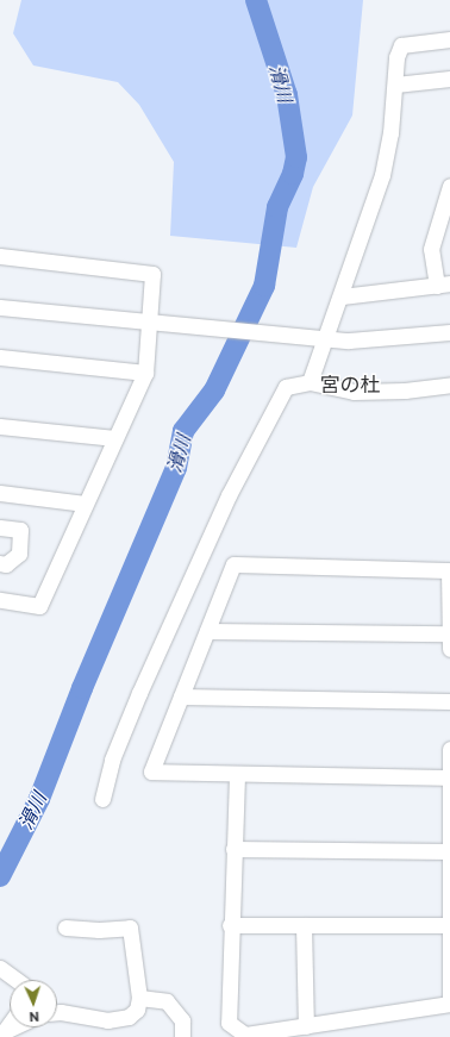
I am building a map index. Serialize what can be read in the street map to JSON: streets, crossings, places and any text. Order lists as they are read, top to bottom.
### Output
{
  "districts": ["宮の杜"],
  "water": ["滑川"],
  "north": "bottom"
}
